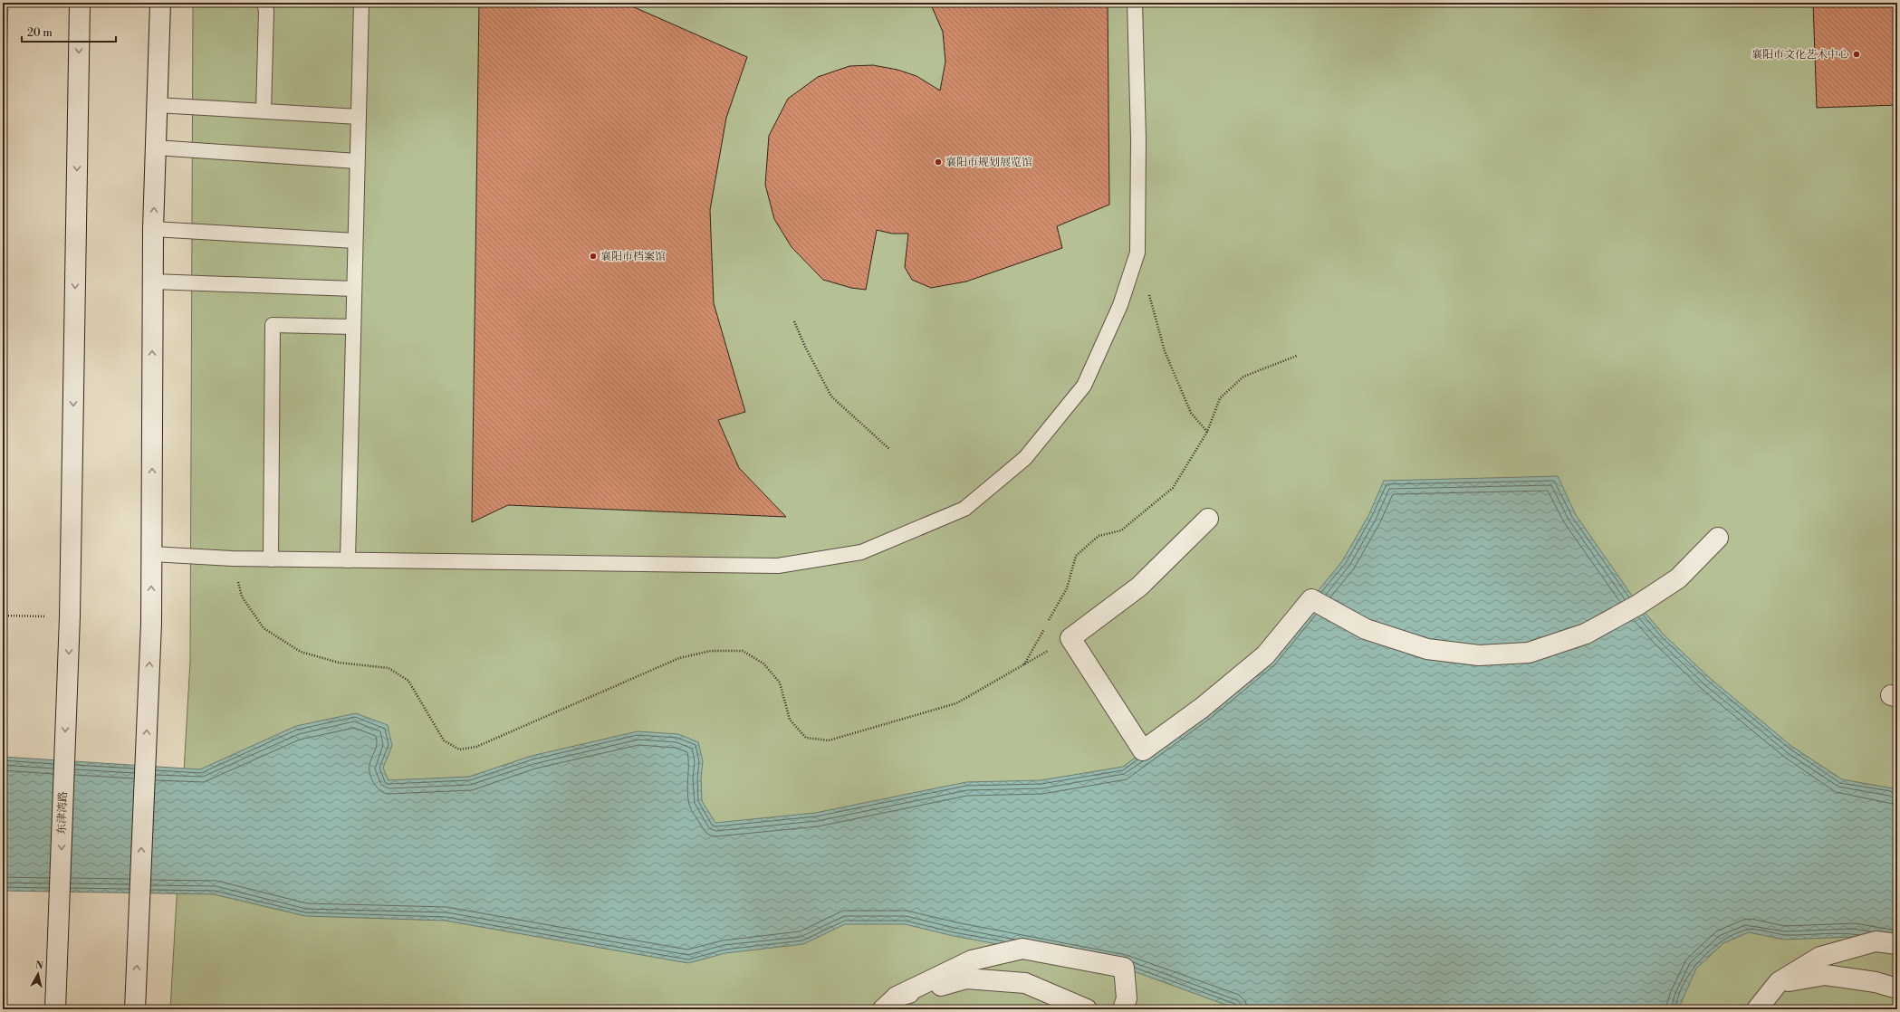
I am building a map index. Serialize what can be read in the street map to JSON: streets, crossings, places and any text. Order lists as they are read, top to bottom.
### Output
{
  "streets": {
    "main road": ["东津湾路"]
  },
  "places": ["襄阳市文化艺术中心", "襄阳市规划展览馆", "襄阳市档案馆"],
  "scale_bar": "20 m",
  "north": "top"
}
